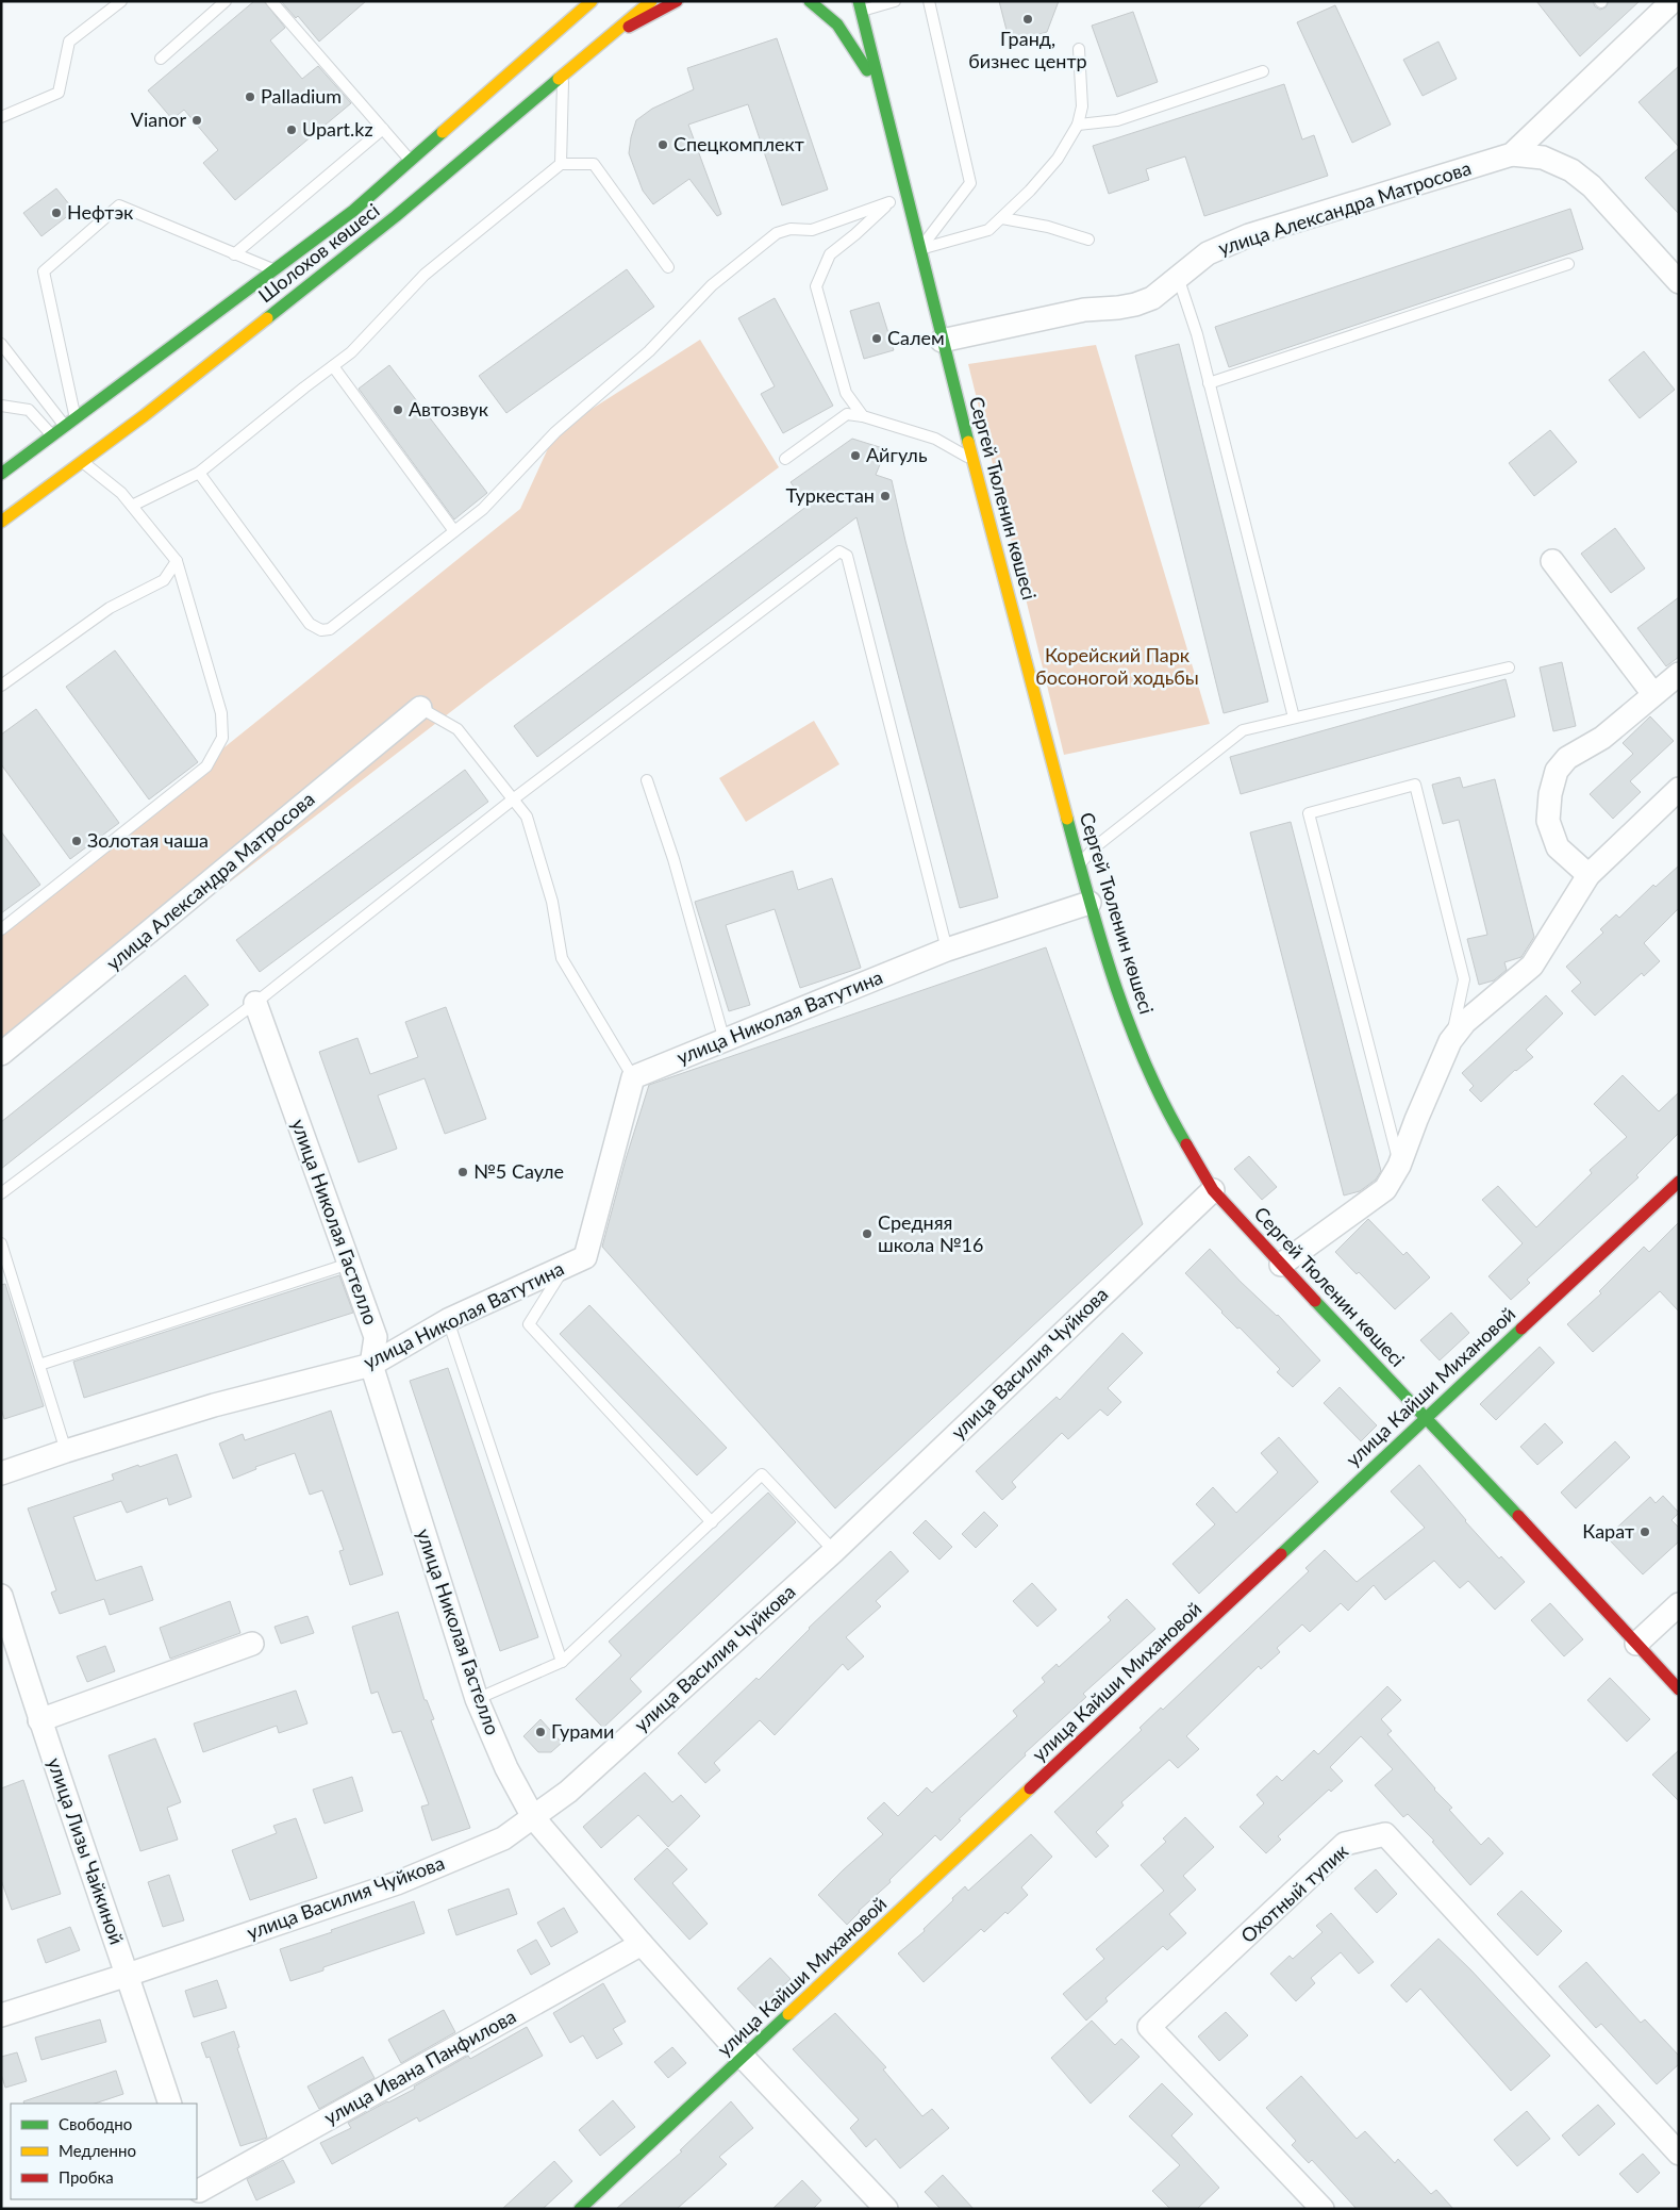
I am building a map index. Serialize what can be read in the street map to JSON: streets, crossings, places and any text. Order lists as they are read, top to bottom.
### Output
{
  "streets": {
    "main road": ["Шолохов көшесі", "Сергей Тюленин көшесі", "улица Кайши Михановой"],
    "street": [
      "улица Александра Матросова",
      "улица Николая Ватутина",
      "улица Николая Гастелло",
      "улица Василия Чуйкова",
      "улица Лизы Чайкиной",
      "Охотный тупик",
      "улица Ивана Панфилова"
    ]
  },
  "crossings": [
    ["улица Александра Матросова", "Сергей Тюленин көшесі"],
    ["Сергей Тюленин көшесі", "улица Николая Ватутина"],
    ["Сергей Тюленин көшесі", "улица Василия Чуйкова"],
    ["Сергей Тюленин көшесі", "улица Кайши Михановой"],
    ["улица Николая Ватутина", "улица Николая Гастелло"],
    ["улица Николая Гастелло", "улица Василия Чуйкова"],
    ["улица Николая Гастелло", "улица Кайши Михановой"],
    ["улица Николая Гастелло", "улица Ивана Панфилова"],
    ["улица Василия Чуйкова", "улица Лизы Чайкиной"]
  ],
  "parks": ["Корейский Парк босоногой ходьбы"],
  "places": [
    "Гранд, бизнес центр",
    "Palladium",
    "Vianor",
    "Upart.kz",
    "Спецкомплект",
    "Нефтэк",
    "Салем",
    "Автозвук",
    "Айгуль",
    "Туркестан",
    "Золотая чаша",
    "№5 Сауле",
    "Средняя школа №16",
    "Карат",
    "Гурами"
  ],
  "legend": ["Свободно", "Медленно", "Пробка"]
}
